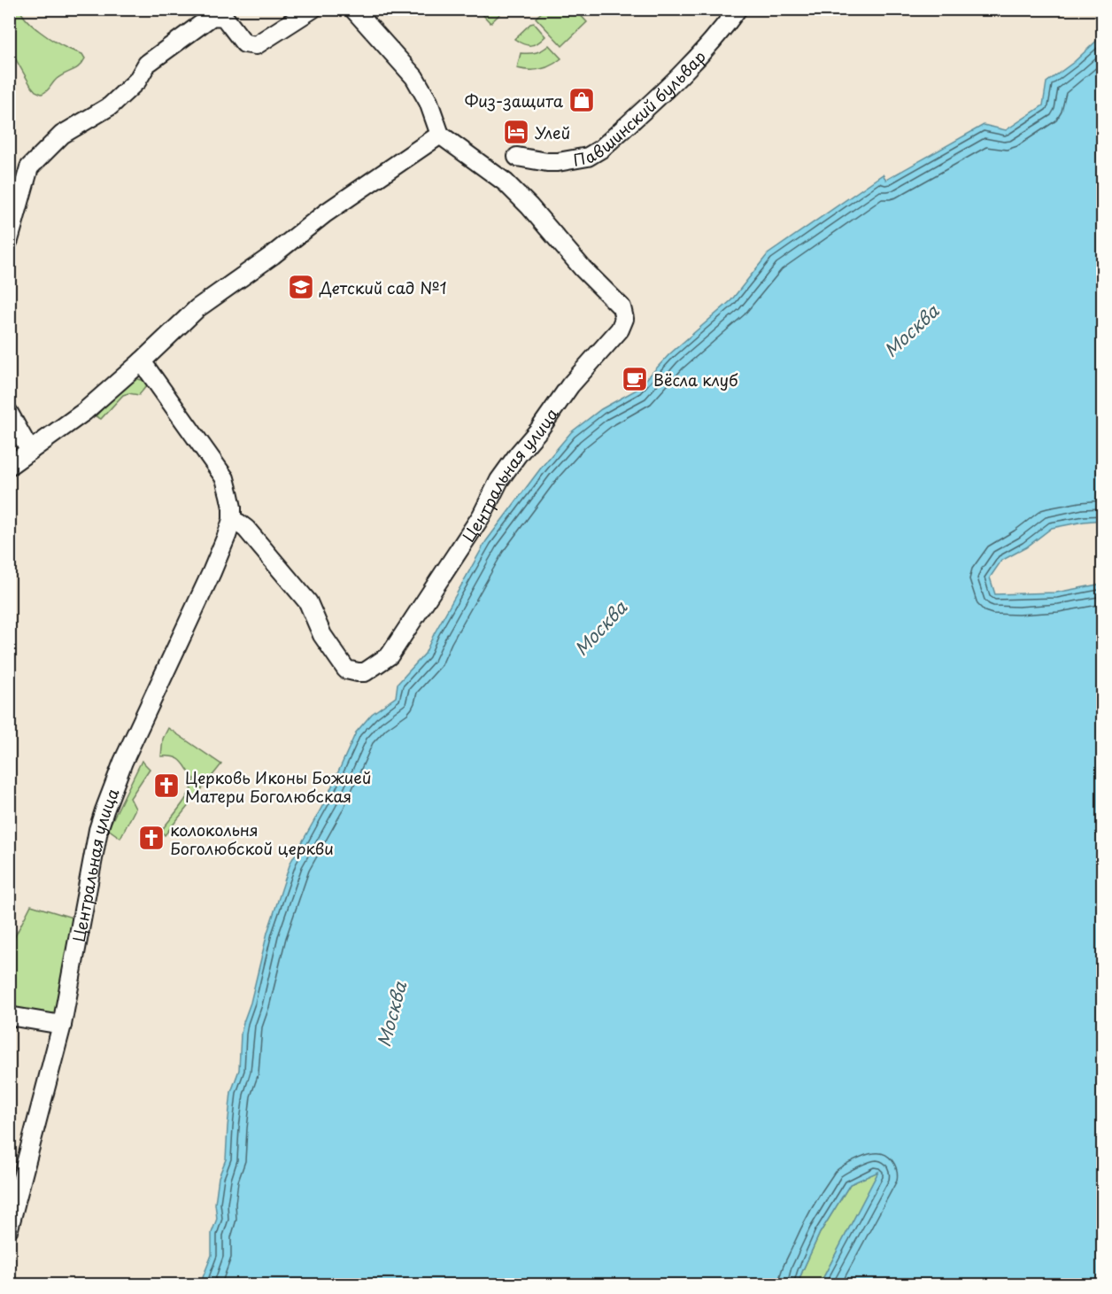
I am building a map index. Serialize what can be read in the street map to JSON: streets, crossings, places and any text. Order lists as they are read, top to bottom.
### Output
{
  "streets": {
    "street": ["Павшинский бульвар", "Центральная улица"]
  },
  "water": ["Москва"],
  "places": {
    "shop": ["Физ-защита"],
    "hotel": ["Улей"],
    "school or university": ["Детский сад №1"],
    "cafe": ["Вёсла клуб"],
    "church": ["Церковь Иконы Божией Матери Боголюбская", "колокольня Боголюбской церкви"]
  }
}
